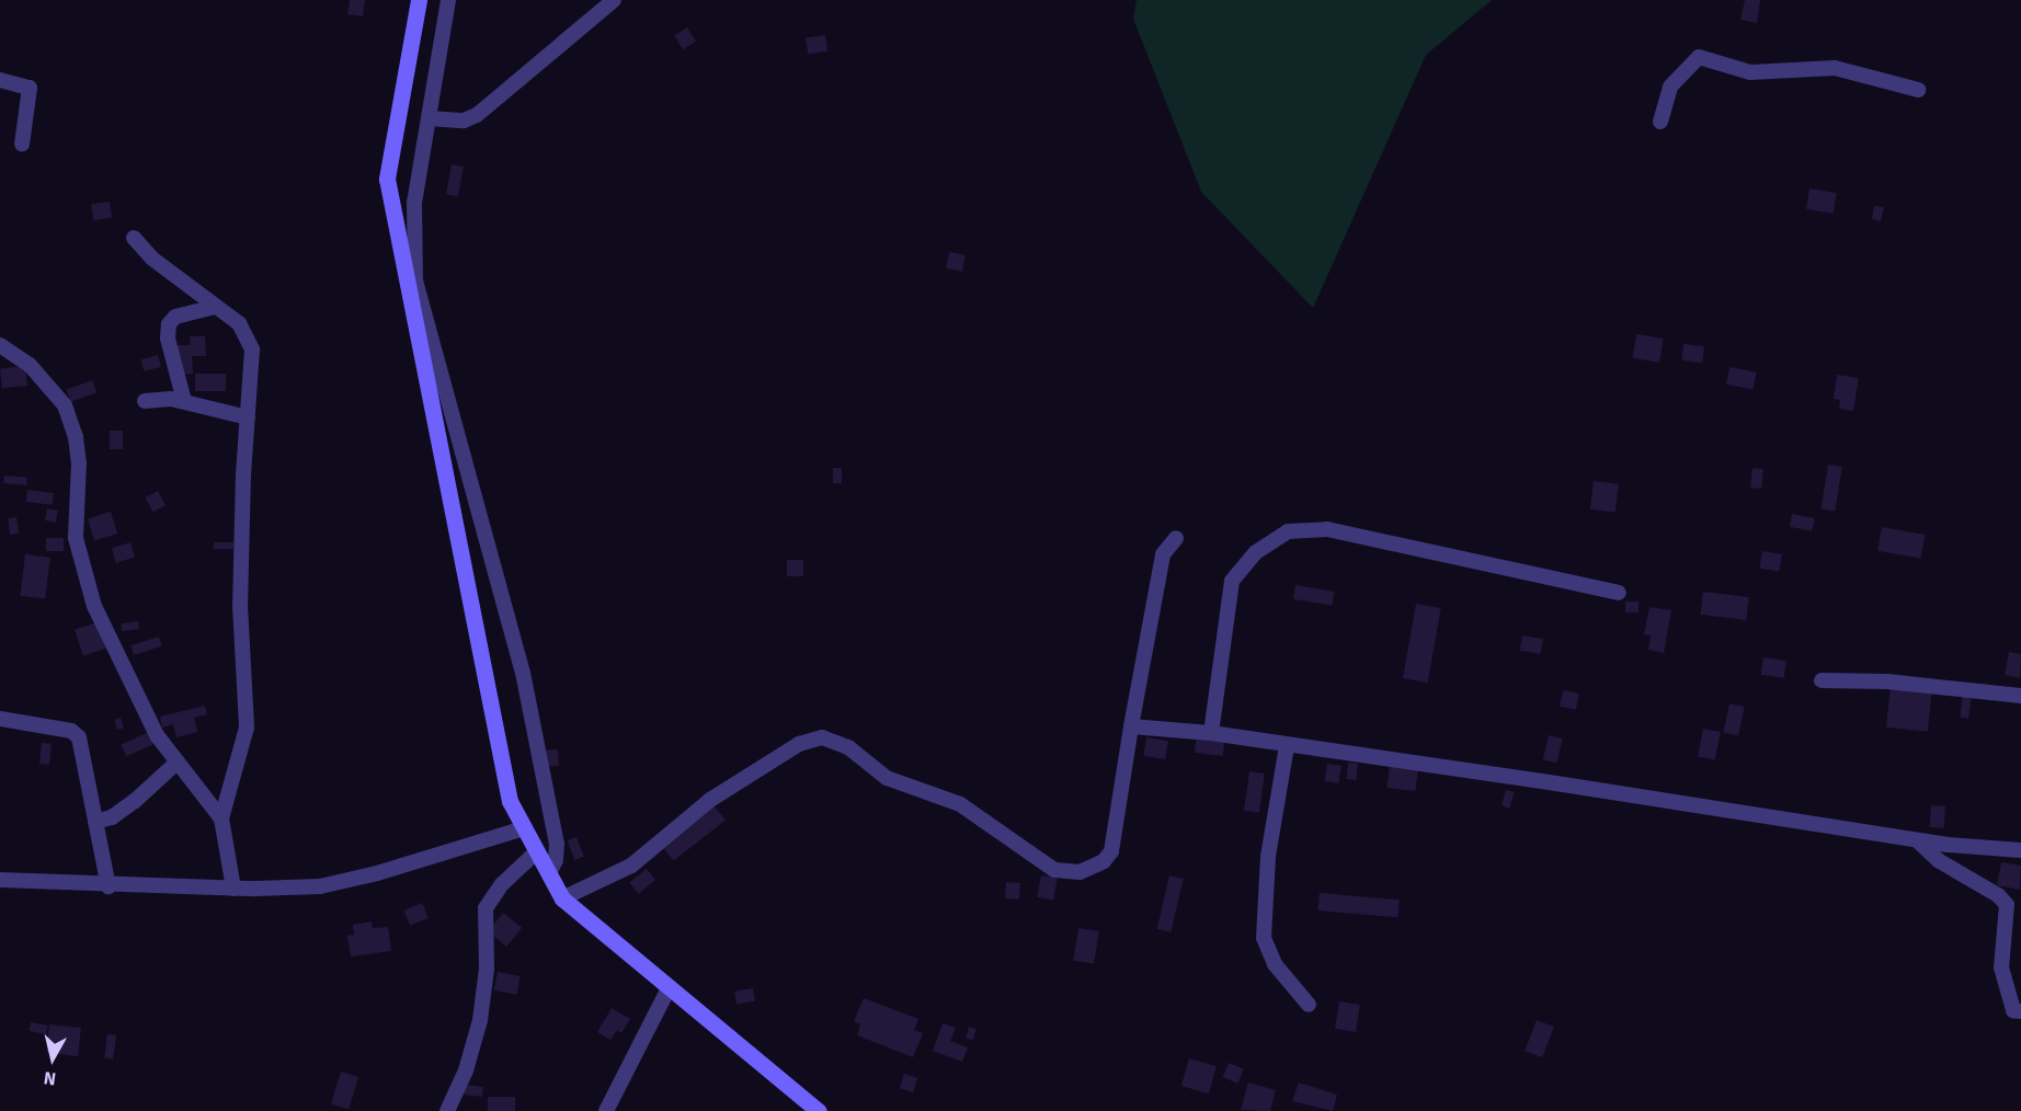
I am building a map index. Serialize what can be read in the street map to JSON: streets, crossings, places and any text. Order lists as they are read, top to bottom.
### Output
{
  "north": "bottom"
}
